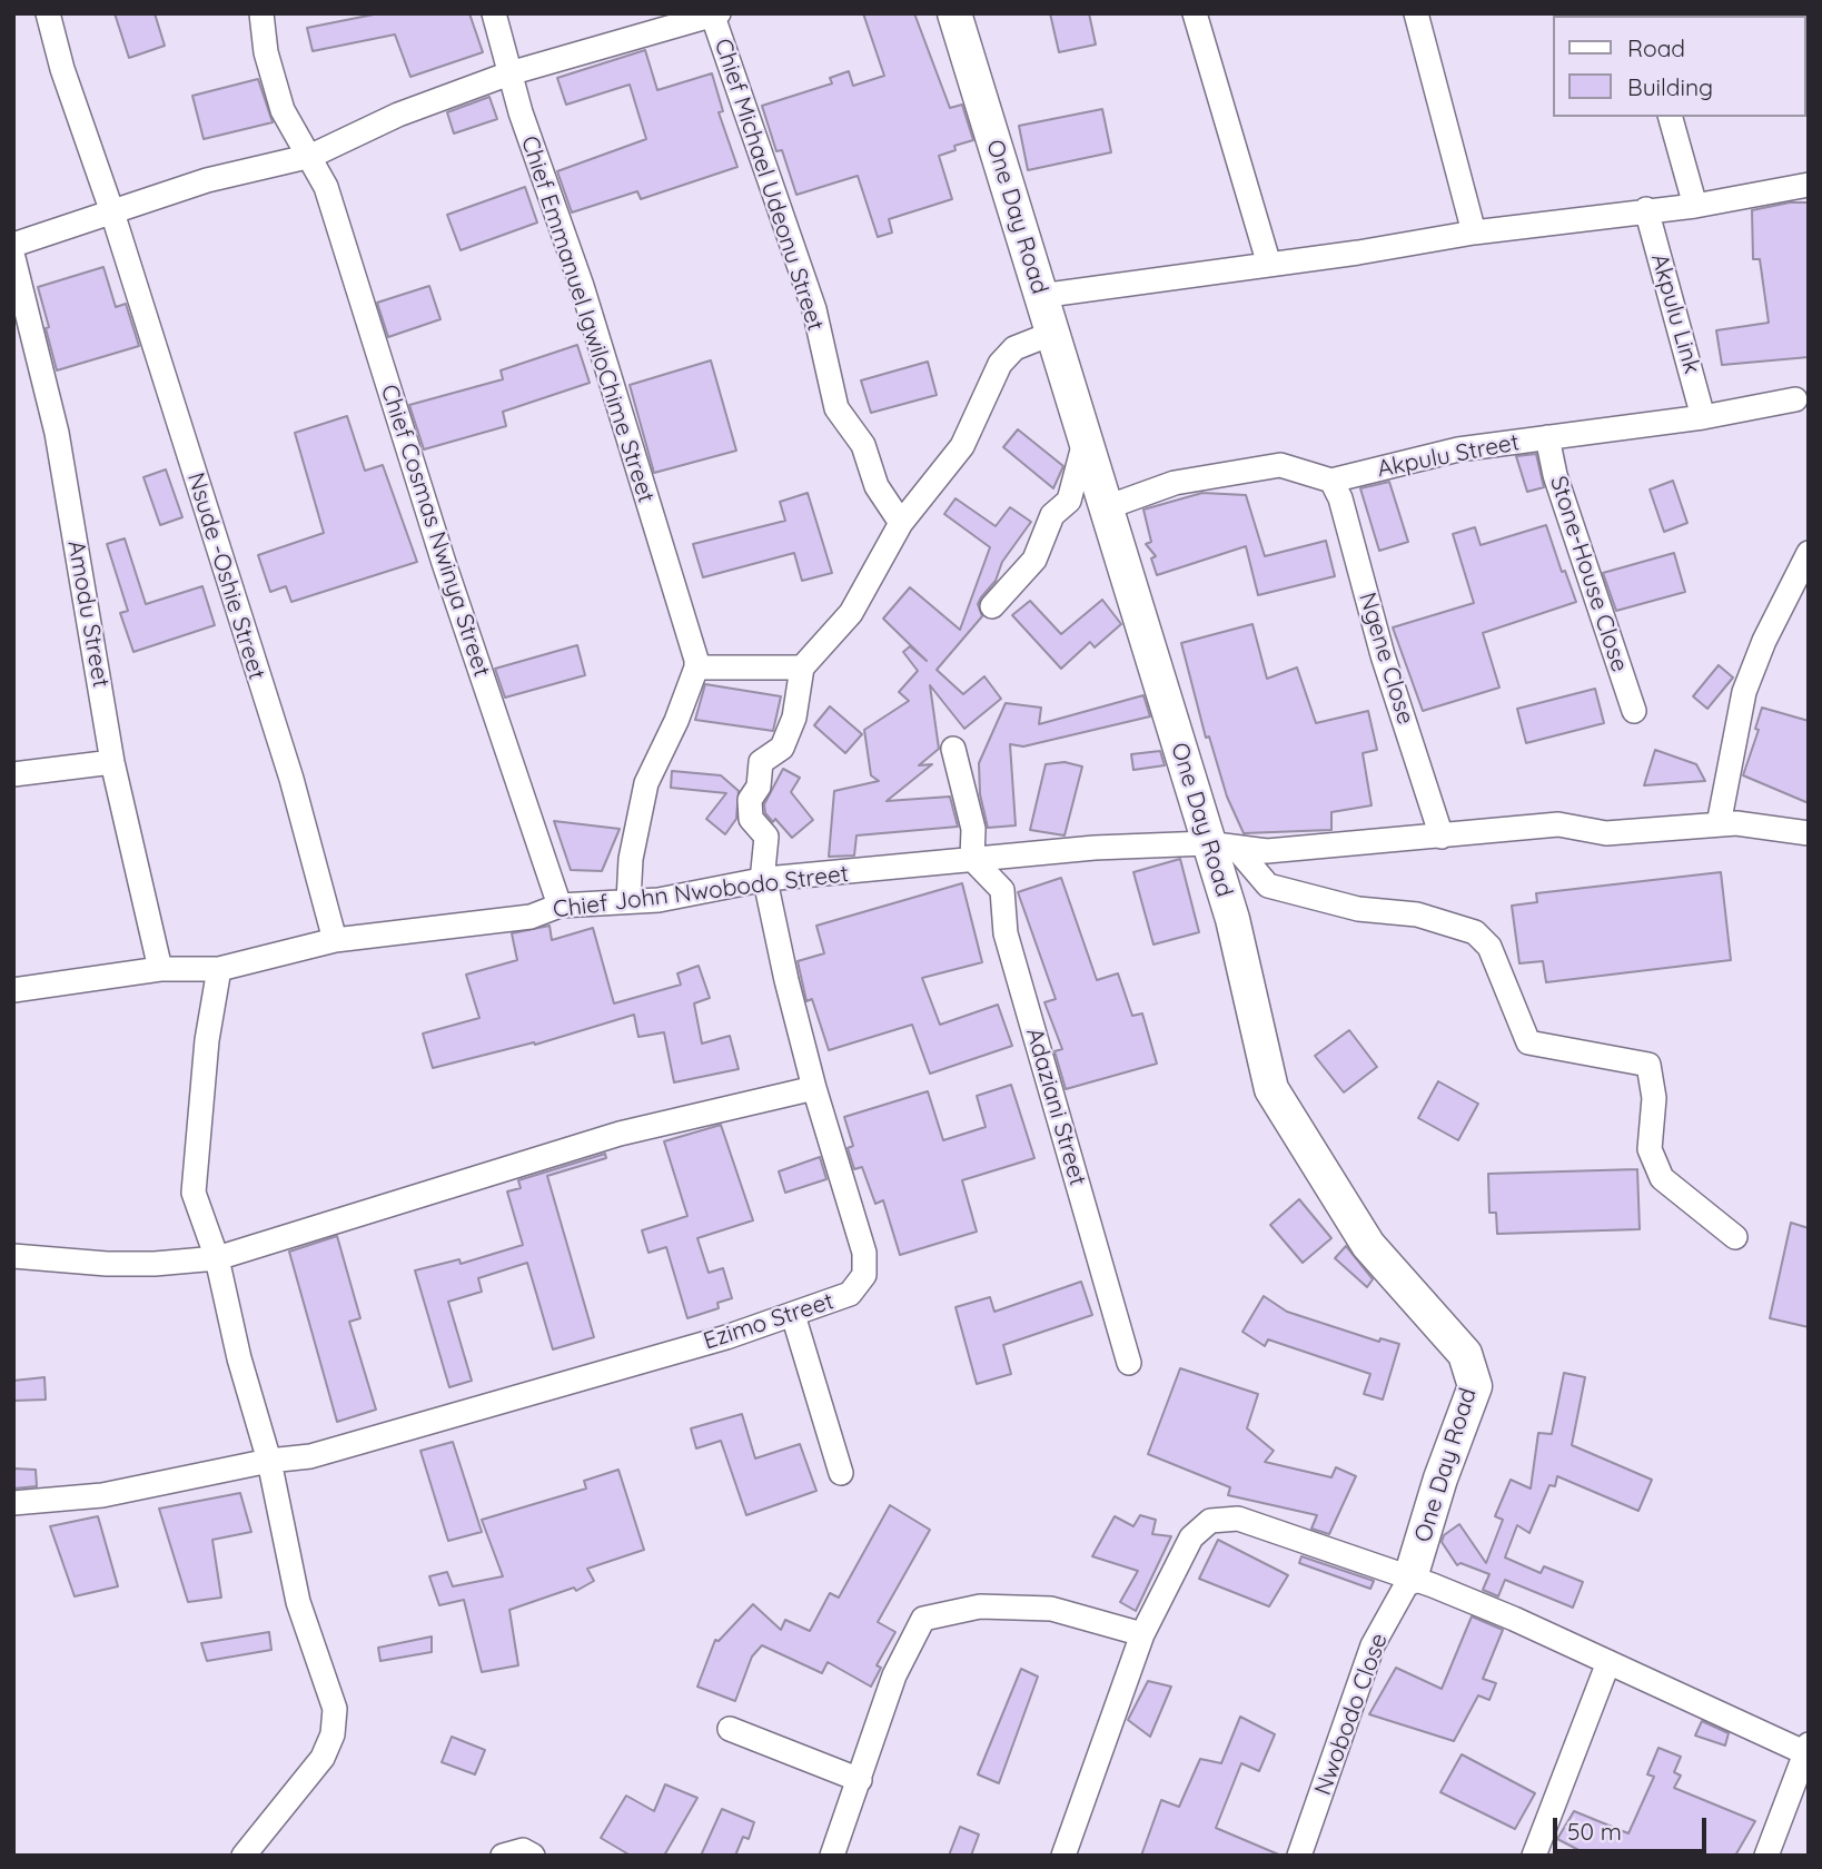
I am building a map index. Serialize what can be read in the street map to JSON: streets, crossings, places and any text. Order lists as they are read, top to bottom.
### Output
{
  "streets": {
    "main road": ["One Day Road"],
    "street": [
      "Chief Michael Udeonu Street",
      "Akpulu Link",
      "Chief Emmanuel IgwiloChime Street",
      "Akpulu Street",
      "Chief Cosmas Nwinya Street",
      "Stone-House Close",
      "Nsude -Oshie Street",
      "Amodu Street",
      "Ngene Close",
      "Chief John Nwobodo Street",
      "Adaziani Street",
      "Ezimo Street",
      "Nwobodo Close"
    ]
  },
  "crossings": [
    ["One Day Road", "Chief John Nwobodo Street"],
    ["One Day Road", "Nwobodo Close"],
    ["Akpulu Link", "Akpulu Street"],
    ["Akpulu Street", "Stone-House Close"],
    ["Akpulu Street", "Ngene Close"],
    ["Chief Cosmas Nwinya Street", "Chief John Nwobodo Street"],
    ["Nsude -Oshie Street", "Chief John Nwobodo Street"],
    ["Amodu Street", "Chief John Nwobodo Street"],
    ["Ngene Close", "Chief John Nwobodo Street"],
    ["Chief John Nwobodo Street", "Adaziani Street"],
    ["Chief John Nwobodo Street", "Ezimo Street"]
  ],
  "legend": ["Road", "Building"],
  "scale_bar": "50 m"
}
